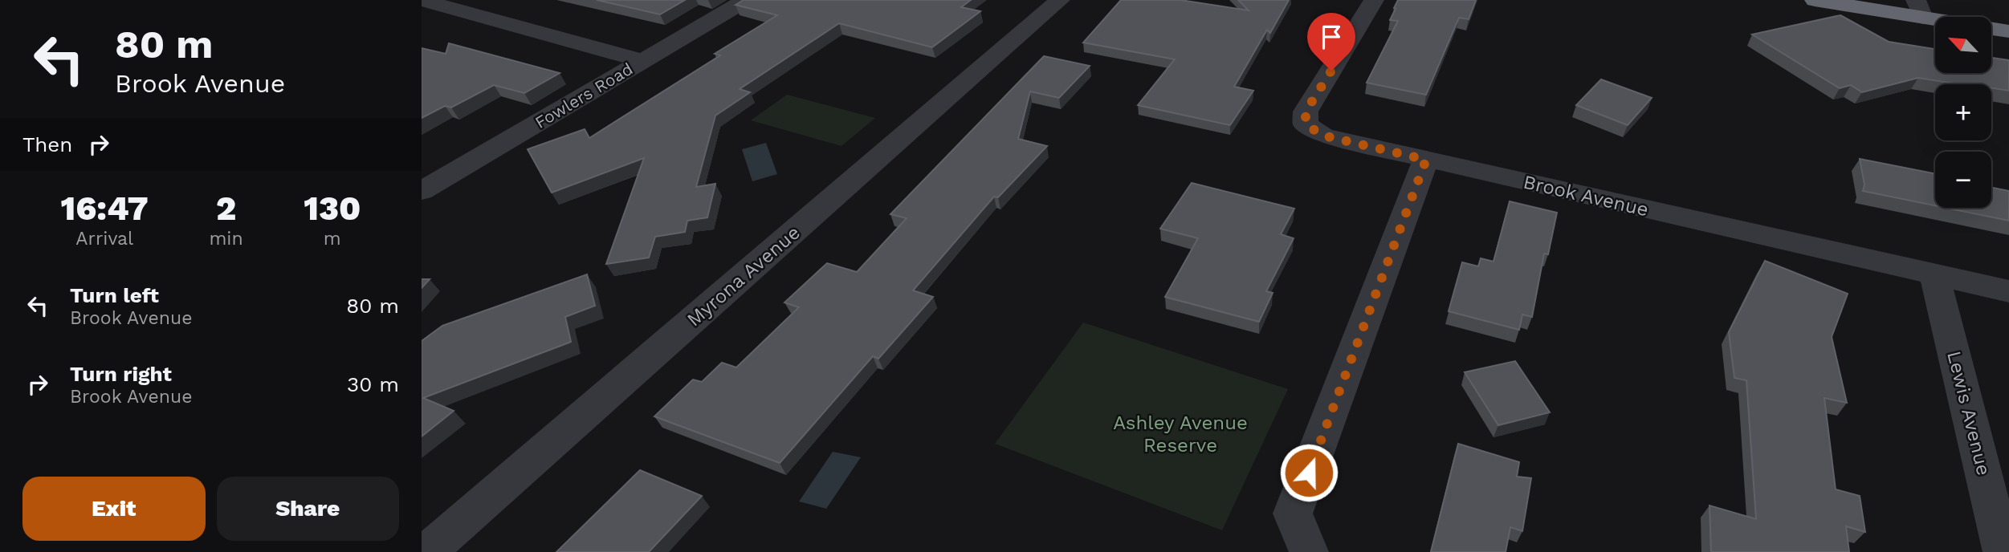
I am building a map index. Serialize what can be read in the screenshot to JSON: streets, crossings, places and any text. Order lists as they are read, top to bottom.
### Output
{
  "streets": {
    "street": [
      "Fowlers Road",
      "Brook Avenue",
      "Myrona Avenue",
      "Lewis Avenue"
    ]
  },
  "crossings": [
    ["Brook Avenue", "Lewis Avenue"]
  ],
  "parks": ["Ashley Avenue Reserve"],
  "north": "top left",
  "page": {
    "turn": ["80 m", "Brook Avenue"],
    "map_buttons": ["+", "−"],
    "then": "Then",
    "eta": [
      "16:47",
      "Arrival",
      "2",
      "min",
      "130",
      "m"
    ],
    "list": [
      {
        "name": "Turn left",
        "note": "Brook Avenue",
        "value": "80 m"
      },
      {
        "name": "Turn right",
        "note": "Brook Avenue",
        "value": "30 m"
      }
    ],
    "buttons": ["Exit", "Share"]
  }
}
